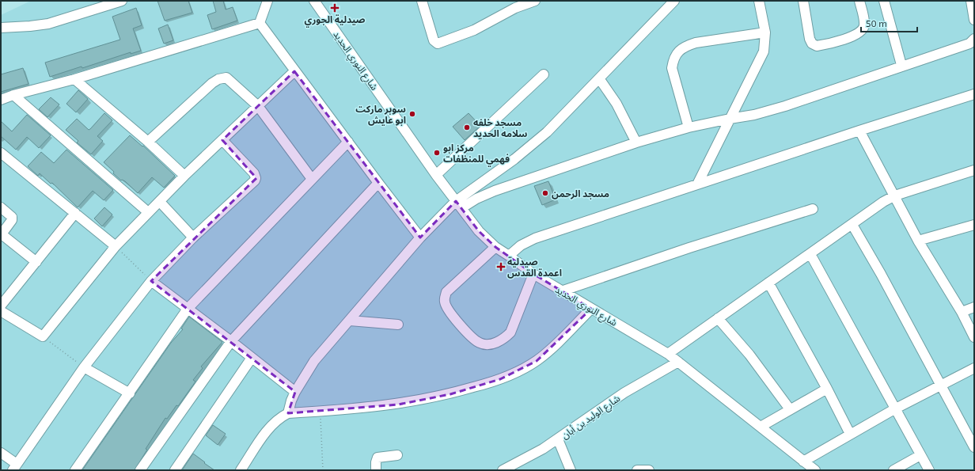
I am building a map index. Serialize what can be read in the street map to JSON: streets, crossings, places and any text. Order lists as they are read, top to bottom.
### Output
{
  "streets": {
    "street": ["شارع النوري الحديد", "شارع الوليد بن أبان"]
  },
  "crossings": [
    ["شارع النوري الحديد", "شارع الوليد بن أبان"]
  ],
  "places": {
    "health": ["صيدلية الجوري", "صيدلية اعمدة القدس"],
    "other": [
      "سوبر ماركت ابو عايش",
      "مسجد خلفه سلامه الحديد",
      "مركز ابو فهمي للمنظفات",
      "مسجد الرحمن"
    ]
  },
  "scale_bar": "50 m"
}
